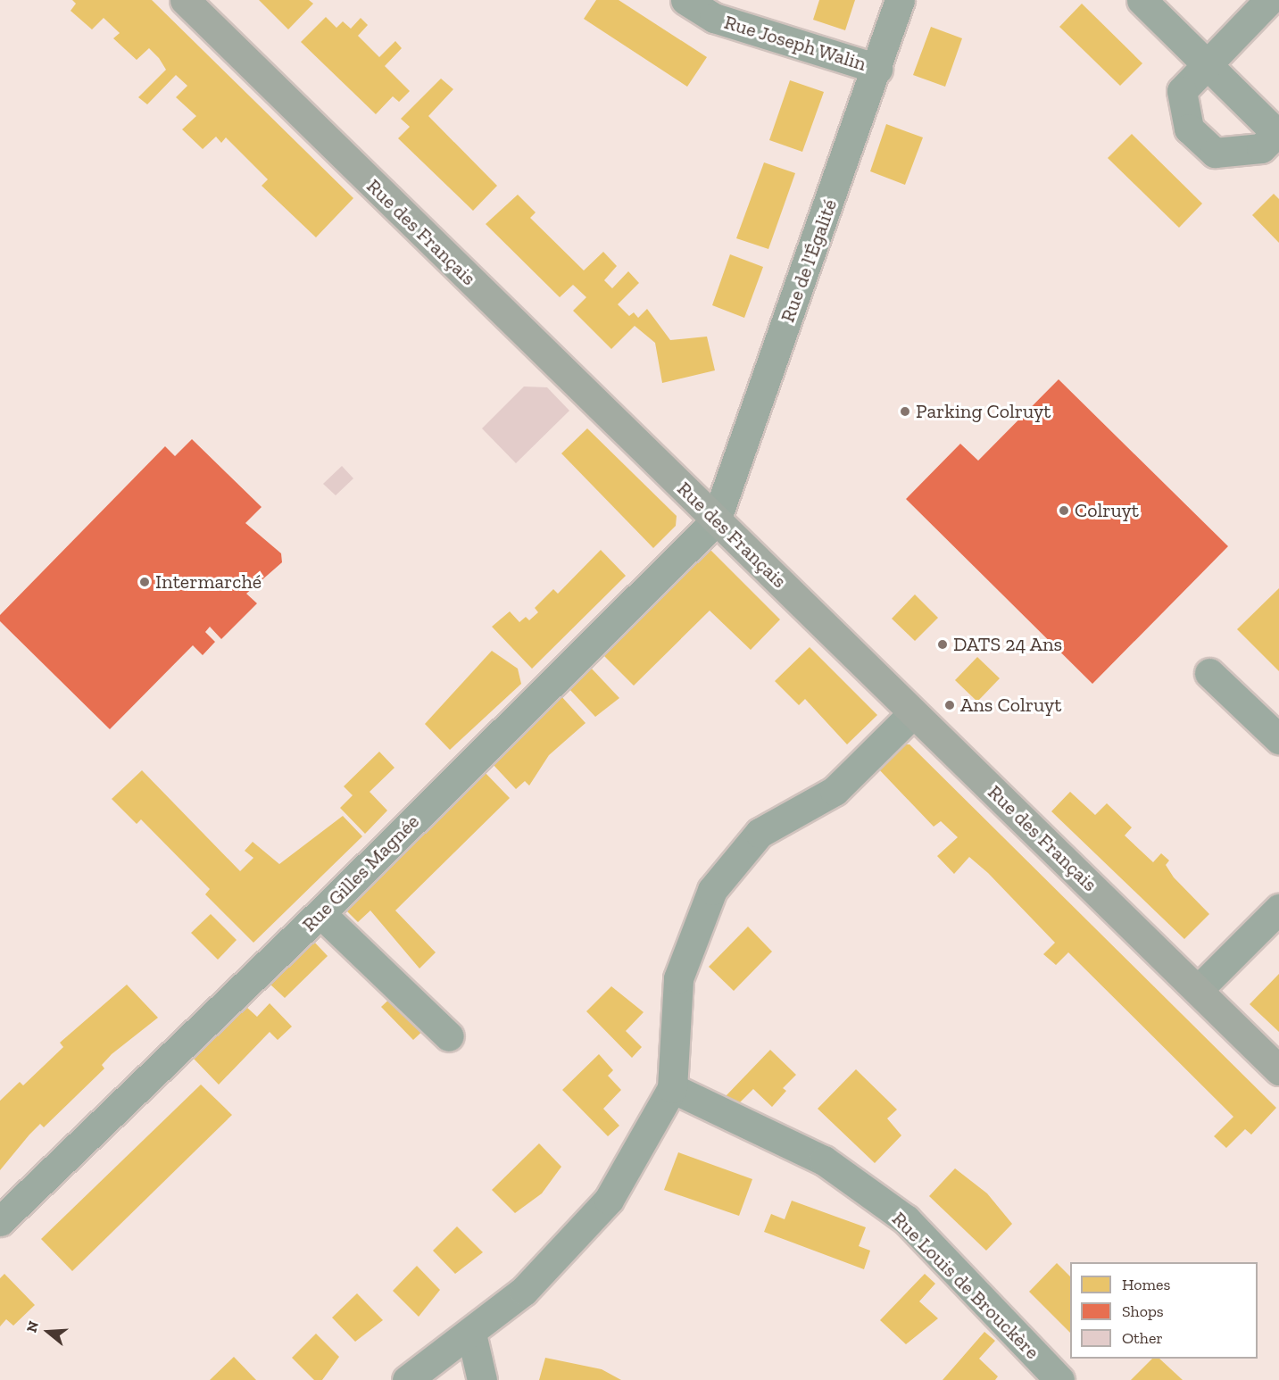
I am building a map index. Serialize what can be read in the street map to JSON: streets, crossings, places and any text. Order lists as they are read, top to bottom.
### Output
{
  "streets": {
    "main road": ["Rue des Français"],
    "street": [
      "Rue Joseph Walin",
      "Rue de l'Égalité",
      "Rue Gilles Magnée",
      "Rue Louis de Brouckère"
    ]
  },
  "crossings": [
    ["Rue Joseph Walin", "Rue de l'Égalité"],
    ["Rue des Français", "Rue de l'Égalité"],
    ["Rue des Français", "Rue Gilles Magnée"],
    ["Rue de l'Égalité", "Rue Gilles Magnée"]
  ],
  "places": [
    "Parking Colruyt",
    "Colruyt",
    "Intermarché",
    "DATS 24 Ans",
    "Ans Colruyt"
  ],
  "legend": ["Homes", "Shops", "Other"],
  "north": "left"
}
